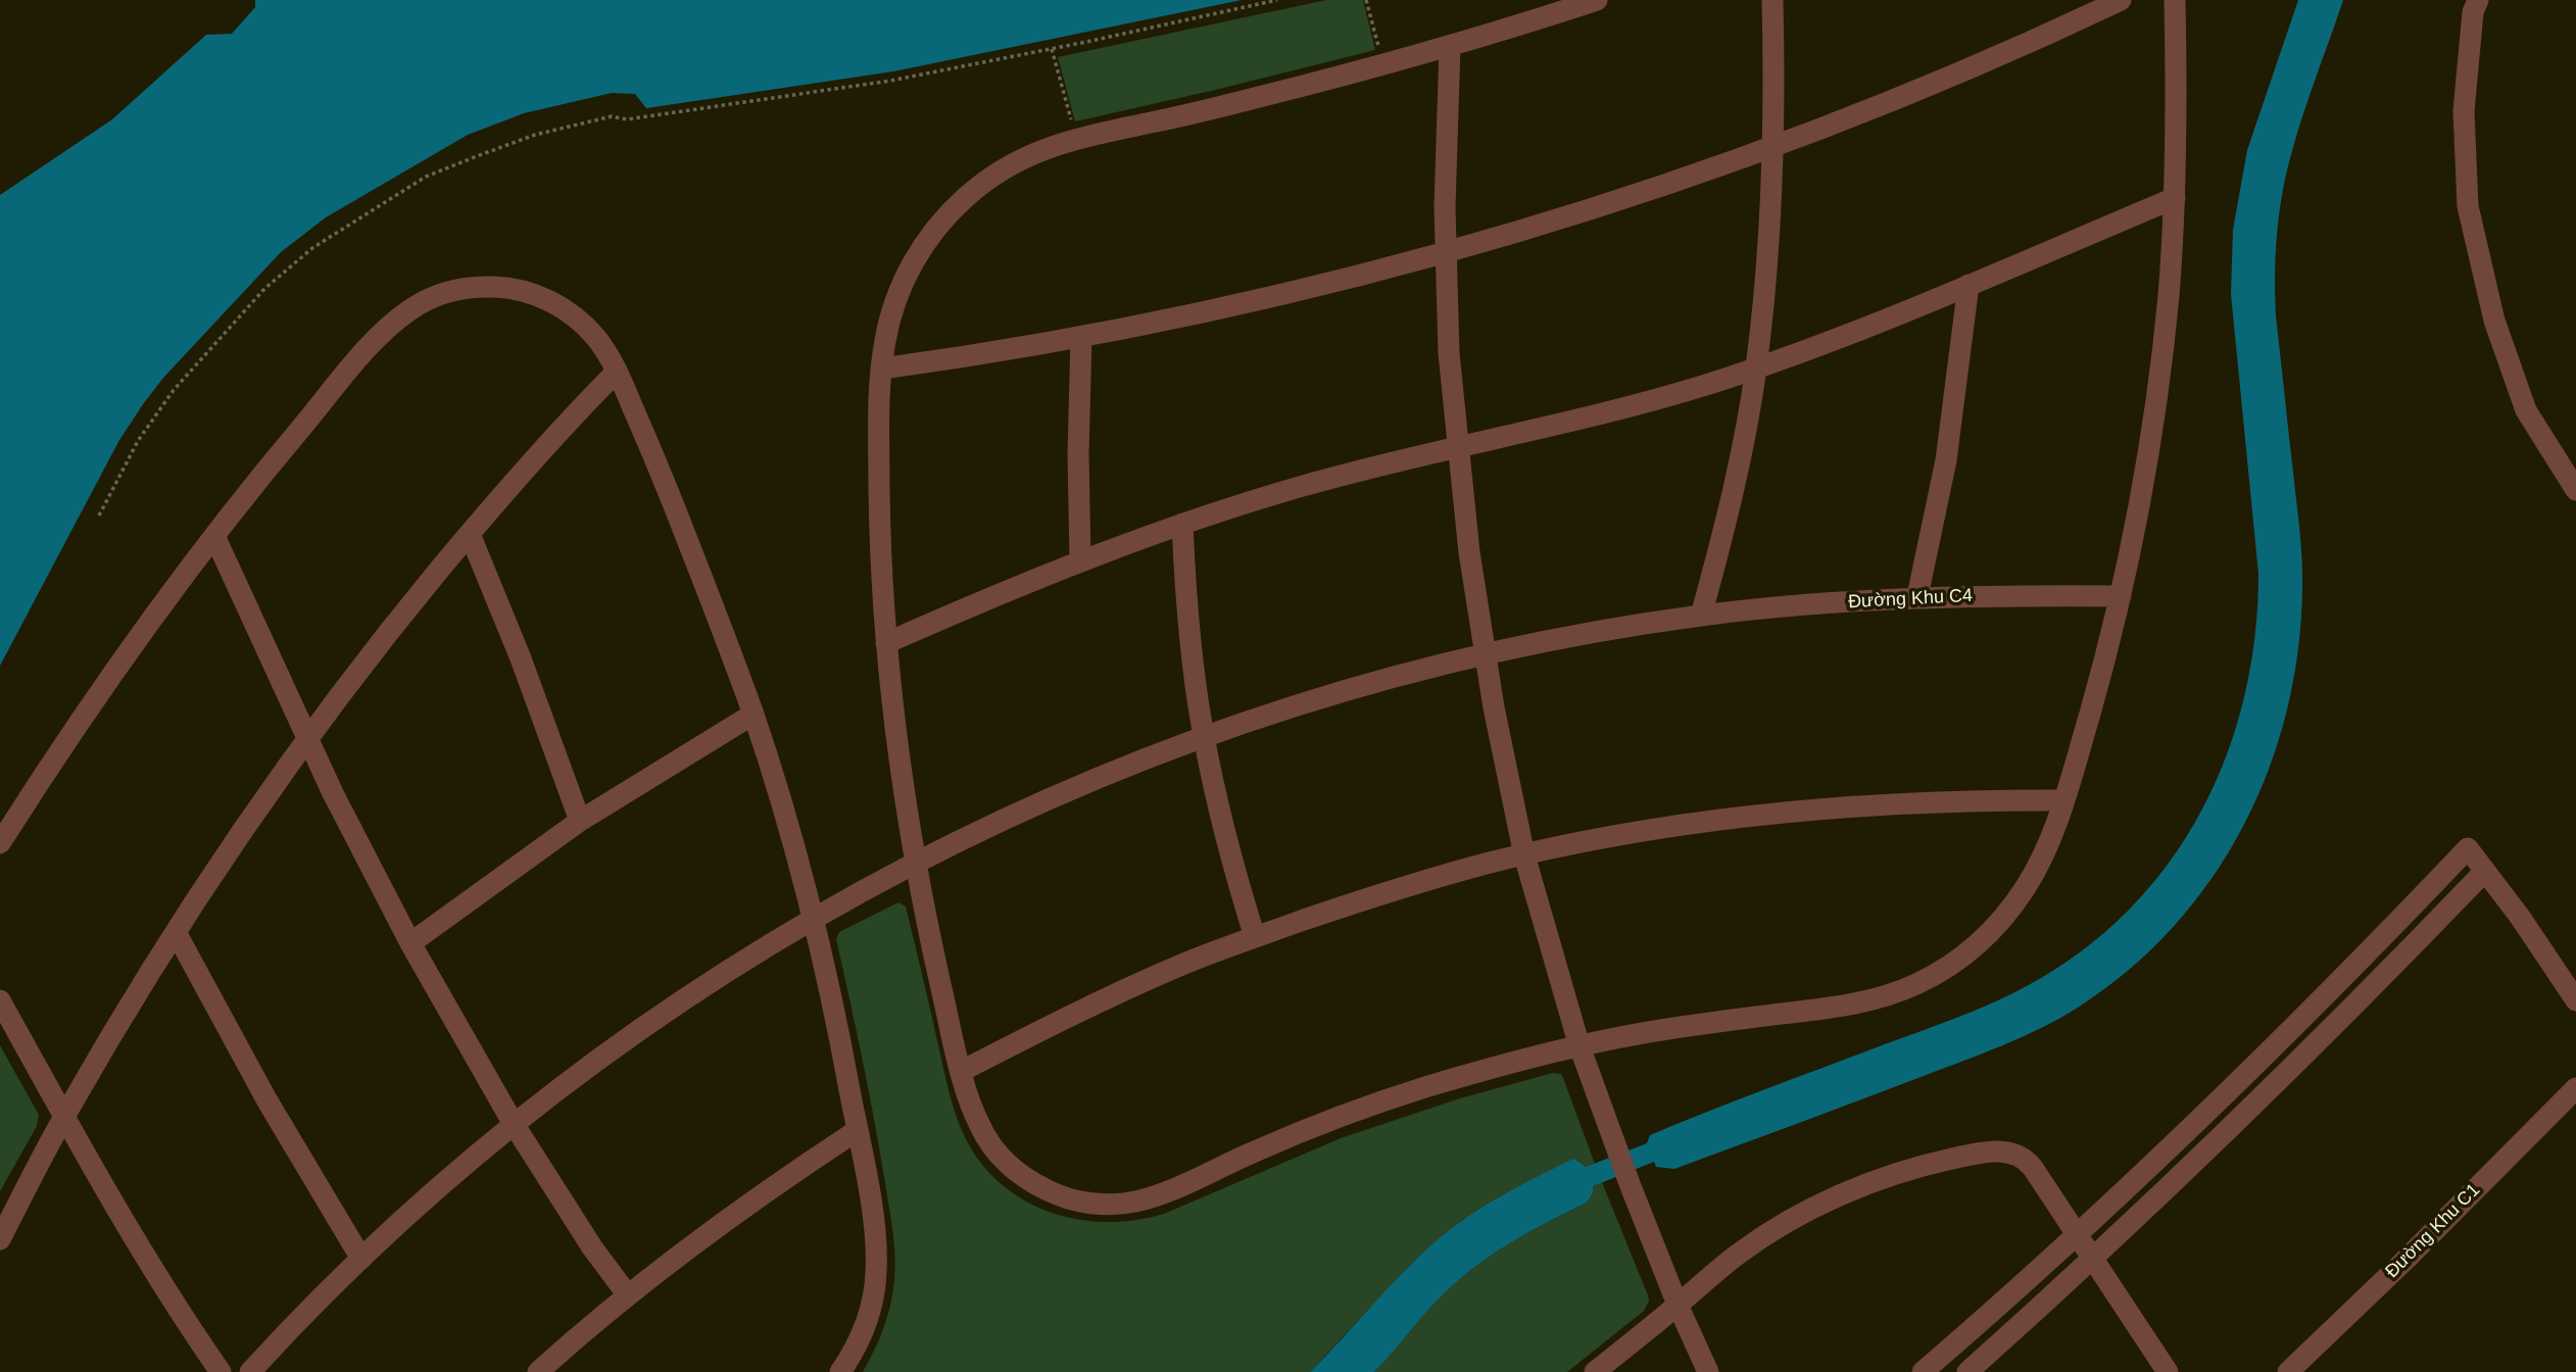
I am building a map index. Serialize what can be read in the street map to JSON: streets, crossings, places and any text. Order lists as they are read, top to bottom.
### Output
{
  "streets": {
    "street": ["Đường Khu C4", "Đường Khu C1"]
  }
}
